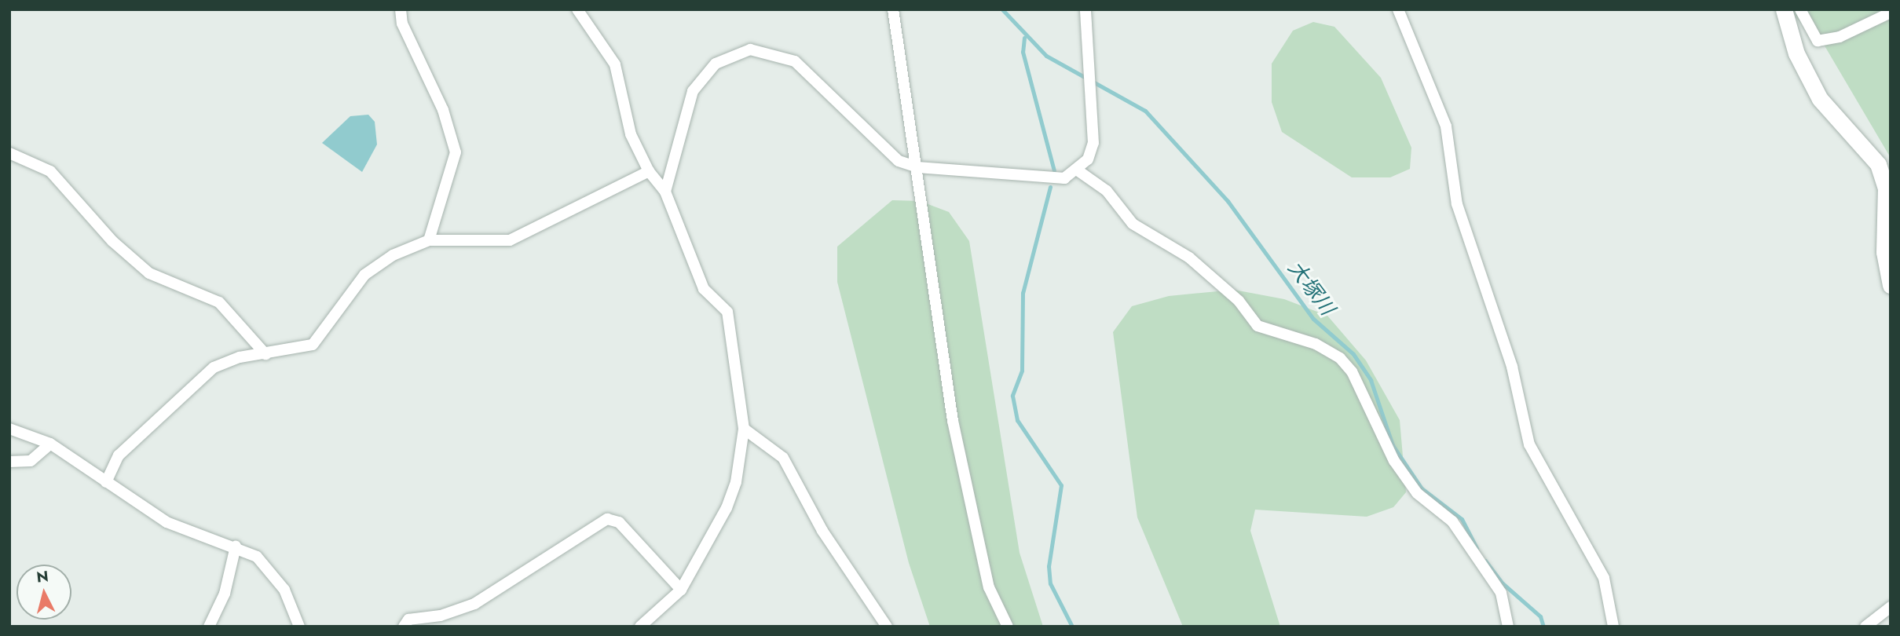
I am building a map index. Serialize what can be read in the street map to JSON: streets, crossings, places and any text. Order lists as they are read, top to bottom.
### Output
{
  "water": ["大塚川"],
  "north": "top"
}
